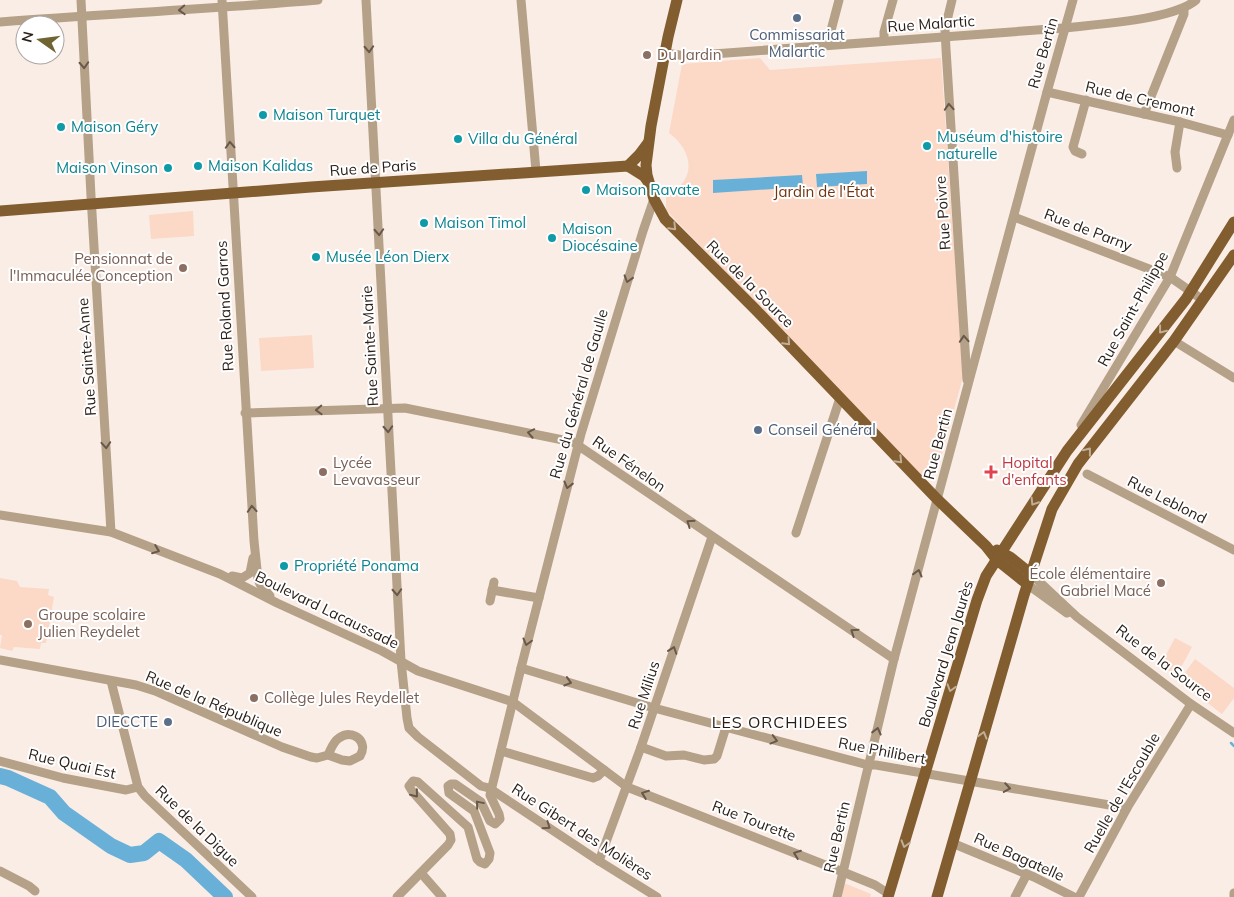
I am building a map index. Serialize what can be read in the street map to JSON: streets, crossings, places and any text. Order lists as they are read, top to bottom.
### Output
{
  "streets": {
    "main road": ["Rue de Paris", "Rue de la Source", "Boulevard Jean Jaurès"],
    "street": [
      "Rue Malartic",
      "Rue Bertin",
      "Rue de Cremont",
      "Rue Poivre",
      "Rue de Parny",
      "Rue Roland Garros",
      "Rue Saint-Philippe",
      "Rue Sainte-Marie",
      "Rue Sainte-Anne",
      "Rue du Général de Gaulle",
      "Rue Fénelon",
      "Rue Leblond",
      "Boulevard Lacaussade",
      "Rue Milius",
      "Rue de la République",
      "Rue Philibert",
      "Rue Quai Est",
      "Ruelle de l'Escouble",
      "Rue Tourette",
      "Rue de la Digue",
      "Rue Gibert des Molières",
      "Rue Bagatelle"
    ]
  },
  "crossings": [
    ["Rue Malartic", "Rue Bertin"],
    ["Rue Malartic", "Rue Poivre"],
    ["Rue Bertin", "Rue de Cremont"],
    ["Rue Bertin", "Rue Poivre"],
    ["Rue Bertin", "Rue de Parny"],
    ["Rue Bertin", "Rue de la Source"],
    ["Rue Bertin", "Rue Fénelon"],
    ["Rue Bertin", "Rue Philibert"],
    ["Rue Bertin", "Rue Tourette"],
    ["Rue de Cremont", "Rue Saint-Philippe"],
    ["Rue de Paris", "Rue Roland Garros"],
    ["Rue de Paris", "Rue Sainte-Marie"],
    ["Rue de Paris", "Rue Sainte-Anne"],
    ["Rue de Parny", "Rue Saint-Philippe"],
    ["Rue de Parny", "Boulevard Jean Jaurès"],
    ["Rue de la Source", "Rue du Général de Gaulle"],
    ["Rue de la Source", "Boulevard Jean Jaurès"],
    ["Rue de la Source", "Ruelle de l'Escouble"],
    ["Rue Roland Garros", "Rue Fénelon"],
    ["Rue Roland Garros", "Boulevard Lacaussade"],
    ["Rue Saint-Philippe", "Boulevard Jean Jaurès"],
    ["Rue Sainte-Marie", "Rue Fénelon"],
    ["Rue Sainte-Marie", "Boulevard Lacaussade"],
    ["Rue Sainte-Marie", "Rue Tourette"],
    ["Rue Sainte-Anne", "Boulevard Lacaussade"],
    ["Rue du Général de Gaulle", "Rue Fénelon"],
    ["Rue du Général de Gaulle", "Boulevard Lacaussade"],
    ["Rue du Général de Gaulle", "Rue Philibert"],
    ["Rue du Général de Gaulle", "Rue Tourette"],
    ["Rue du Général de Gaulle", "Rue Gibert des Molières"],
    ["Rue Fénelon", "Rue Milius"],
    ["Boulevard Lacaussade", "Rue Tourette"],
    ["Boulevard Lacaussade", "Rue Gibert des Molières"],
    ["Boulevard Jean Jaurès", "Rue Philibert"],
    ["Boulevard Jean Jaurès", "Rue Tourette"],
    ["Rue Milius", "Rue Philibert"],
    ["Rue Milius", "Rue Tourette"],
    ["Rue Milius", "Rue Gibert des Molières"],
    ["Rue de la République", "Rue de la Digue"],
    ["Rue Philibert", "Ruelle de l'Escouble"],
    ["Rue Quai Est", "Rue de la Digue"]
  ],
  "one_way": [
    "Rue Poivre",
    "Rue de la Source",
    "Rue Roland Garros",
    "Rue Sainte-Marie",
    "Rue Sainte-Anne",
    "Rue du Général de Gaulle",
    "Rue Fénelon",
    "Rue Milius",
    "Rue Philibert",
    "Rue Tourette",
    "Rue Gibert des Molières"
  ],
  "districts": ["LES ORCHIDEES"],
  "parks": ["Jardin de l'État"],
  "places": {
    "other": [
      "Commissariat Malartic",
      "Du Jardin",
      "Maison Turquet",
      "Maison Géry",
      "Villa du Général",
      "Muséum d'histoire naturelle",
      "Maison Kalidas",
      "Maison Vinson",
      "Maison Ravate",
      "Maison Timol",
      "Maison Diocésaine",
      "Musée Léon Dierx",
      "Pensionnat de l'Immaculée Conception",
      "Conseil Général",
      "Lycée Levavasseur",
      "Propriété Ponama",
      "École élémentaire Gabriel Macé",
      "Groupe scolaire Julien Reydelet",
      "Collège Jules Reydellet",
      "DIECCTE"
    ],
    "health": ["Hopital d'enfants"]
  },
  "north": "left"
}
